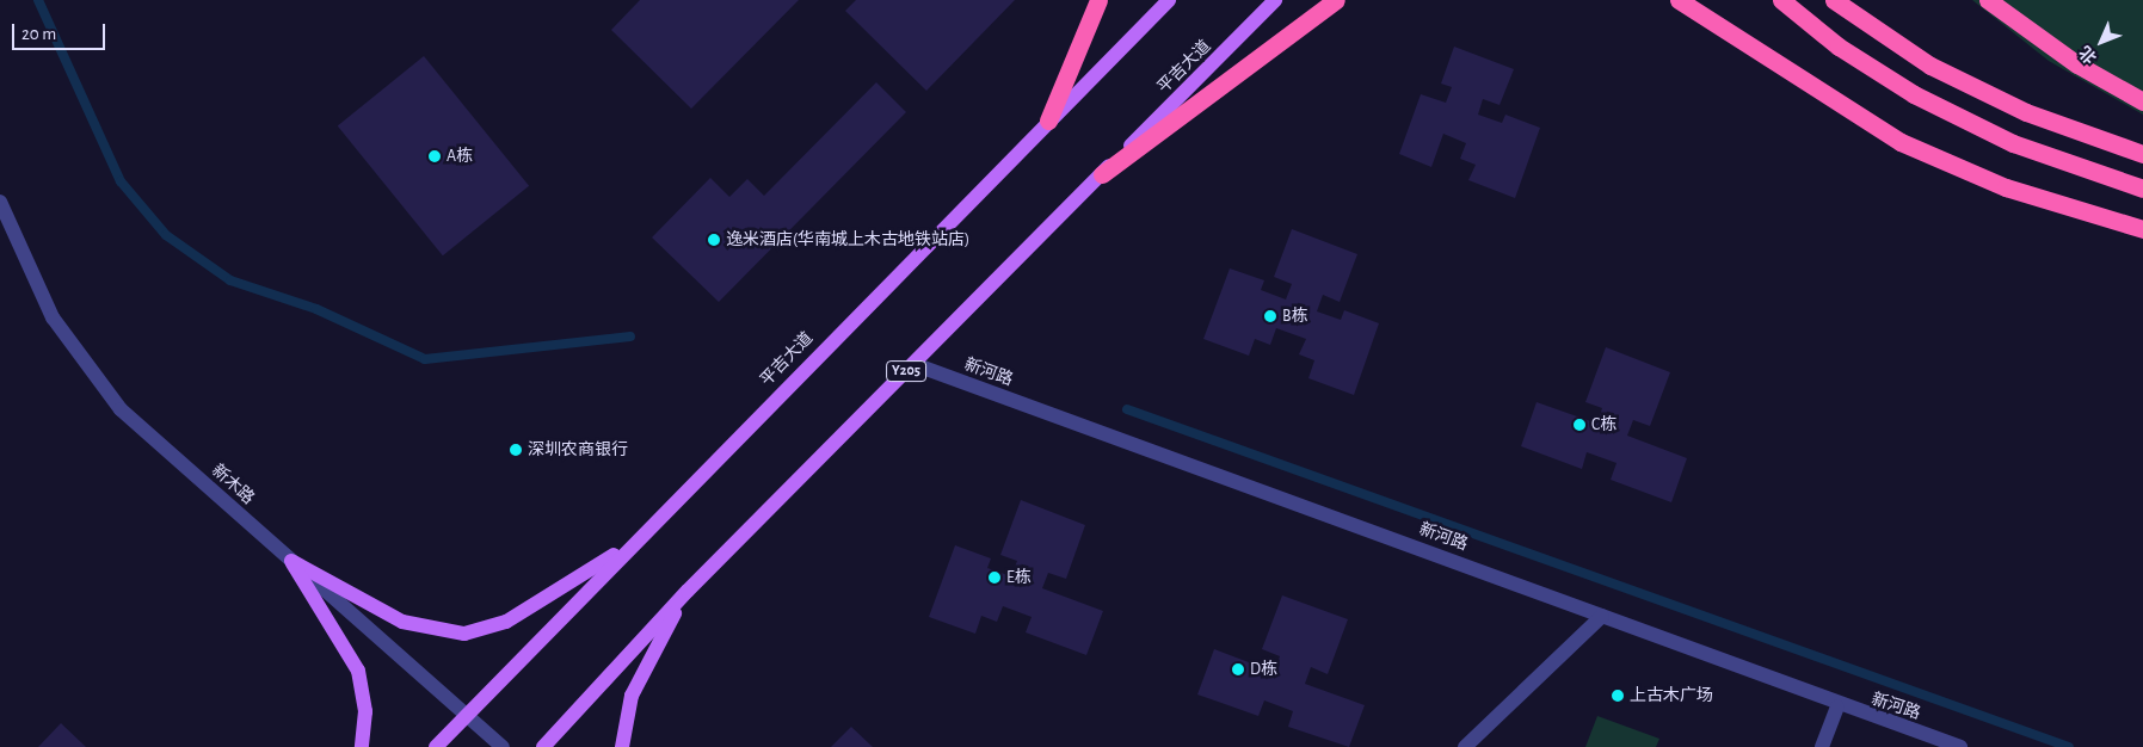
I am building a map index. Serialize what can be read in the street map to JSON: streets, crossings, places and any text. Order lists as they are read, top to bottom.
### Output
{
  "streets": {
    "main road": ["平吉大道", "Y205"],
    "street": ["新河路", "新木路"]
  },
  "crossings": [
    ["平吉大道", "新河路"],
    ["平吉大道", "新木路"]
  ],
  "places": [
    "A栋",
    "逸米酒店(华南城上木古地铁站店)",
    "B栋",
    "C栋",
    "深圳农商银行",
    "E栋",
    "D栋",
    "上古木广场"
  ],
  "scale_bar": "20 m",
  "north": "bottom left"
}
